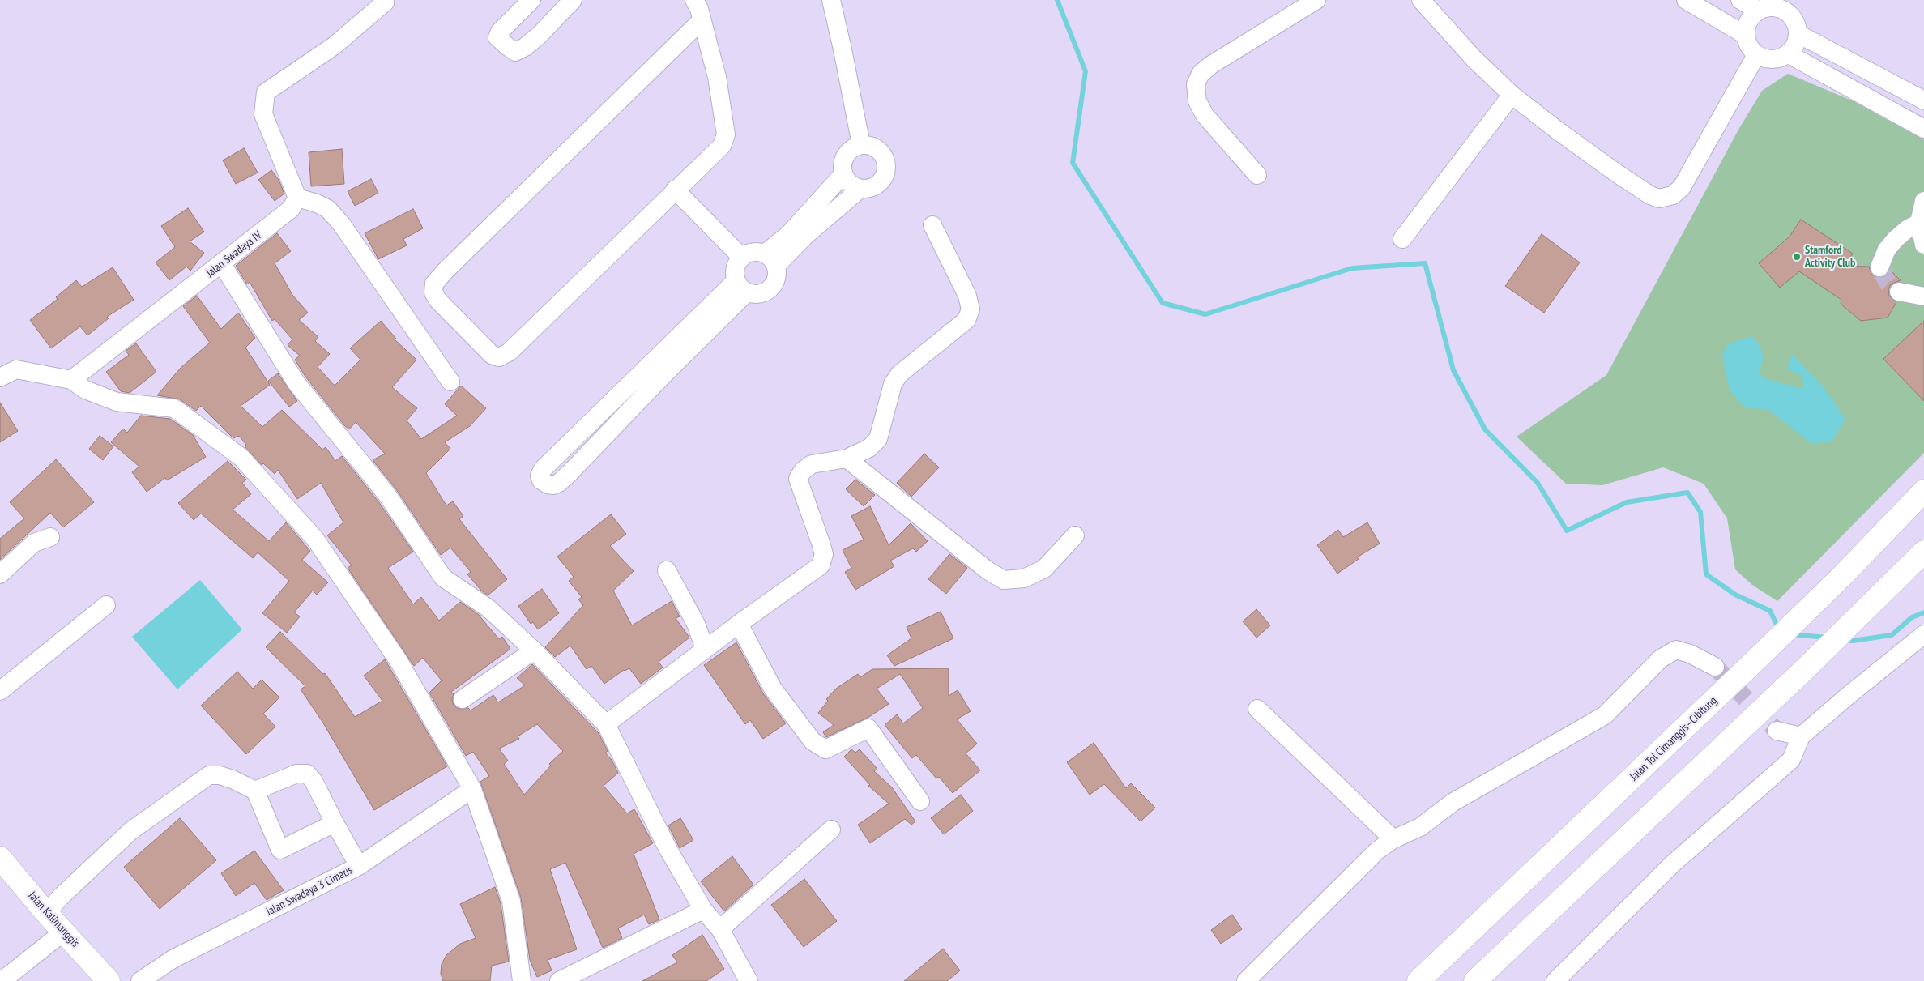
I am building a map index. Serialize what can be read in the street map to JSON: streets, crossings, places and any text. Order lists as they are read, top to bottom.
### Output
{
  "streets": {
    "main road": ["Jalan Tol Cimanggis–Cibitung", "Jalan Kalimanggis"],
    "street": ["Jalan Swadaya IV", "Jalan Swadaya 3 Cimatis"]
  },
  "places": ["Stamford Activity Club"]
}
